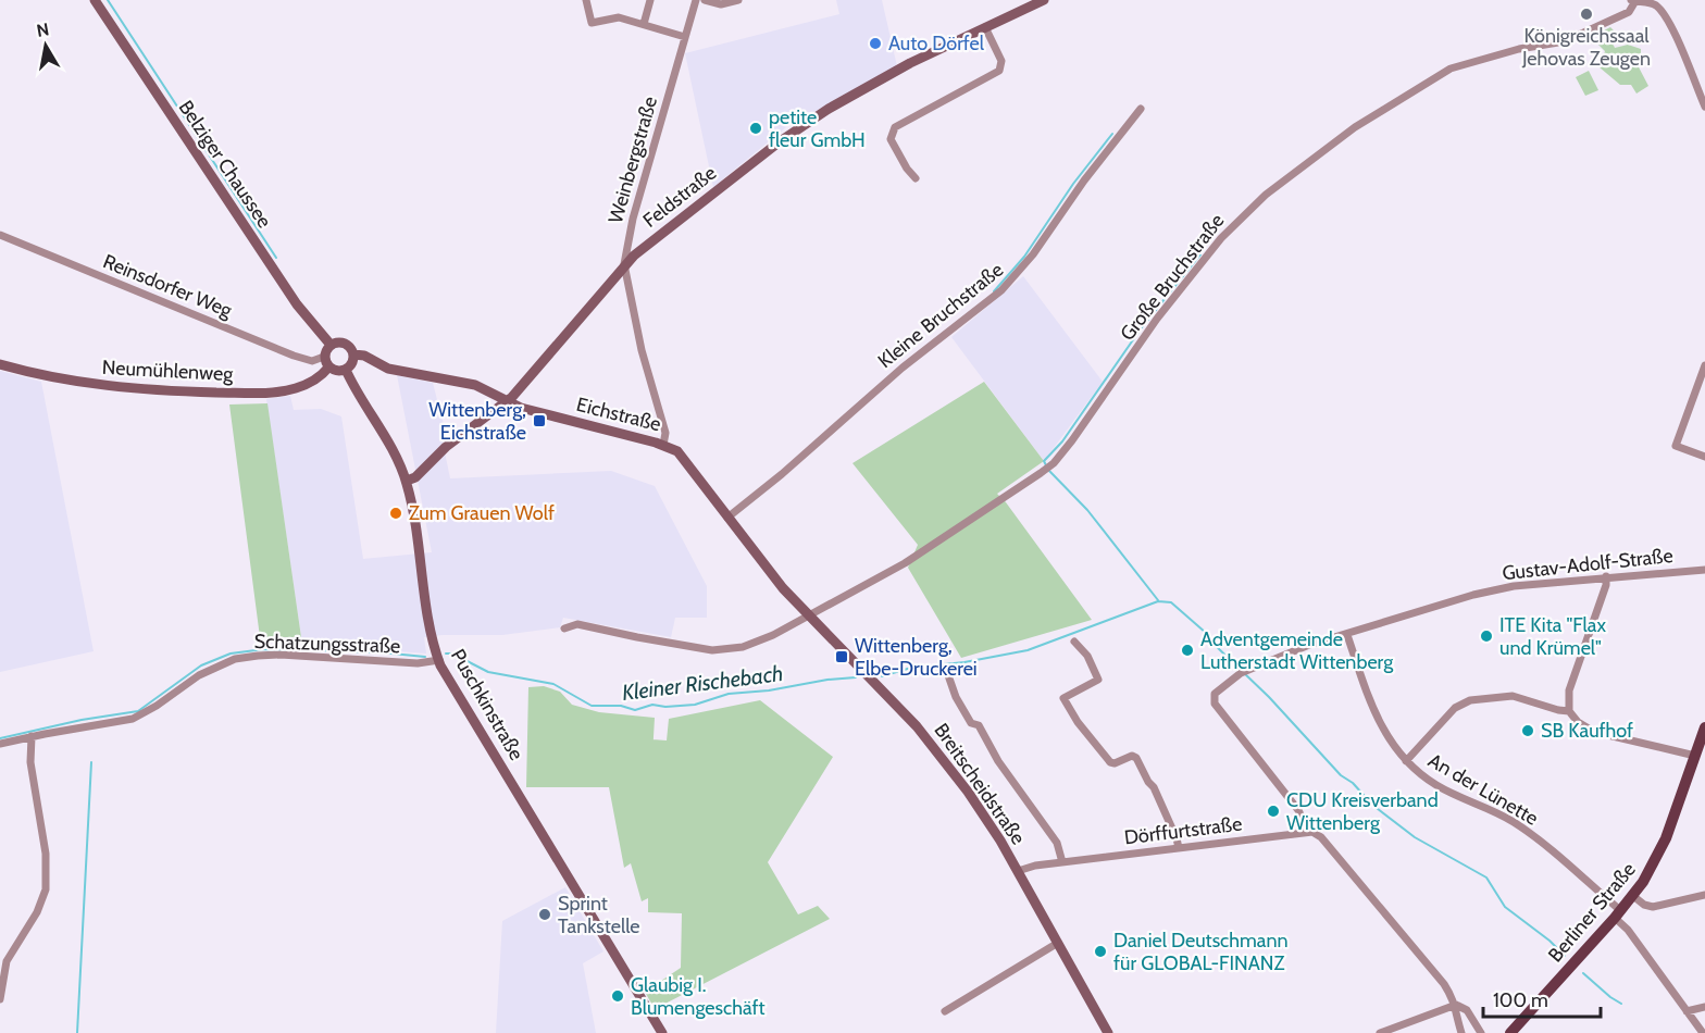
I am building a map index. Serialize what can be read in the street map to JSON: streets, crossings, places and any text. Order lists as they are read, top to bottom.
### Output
{
  "streets": {
    "main road": ["Berliner Straße"],
    "street": [
      "Weinbergstraße",
      "Belziger Chaussee",
      "Feldstraße",
      "Große Bruchstraße",
      "Reinsdorfer Weg",
      "Kleine Bruchstraße",
      "Neumühlenweg",
      "Eichstraße",
      "Gustav-Adolf-Straße",
      "Schatzungsstraße",
      "Puschkinstraße",
      "Breitscheidstraße",
      "An der Lünette",
      "Dörffurtstraße"
    ]
  },
  "crossings": [
    ["Weinbergstraße", "Feldstraße"],
    ["Weinbergstraße", "Eichstraße"],
    ["Belziger Chaussee", "Reinsdorfer Weg"],
    ["Belziger Chaussee", "Neumühlenweg"],
    ["Belziger Chaussee", "Eichstraße"],
    ["Belziger Chaussee", "Puschkinstraße"],
    ["Feldstraße", "Eichstraße"],
    ["Feldstraße", "Puschkinstraße"],
    ["Große Bruchstraße", "Eichstraße"],
    ["Große Bruchstraße", "Breitscheidstraße"],
    ["Reinsdorfer Weg", "Neumühlenweg"],
    ["Reinsdorfer Weg", "Eichstraße"],
    ["Reinsdorfer Weg", "Puschkinstraße"],
    ["Kleine Bruchstraße", "Eichstraße"],
    ["Neumühlenweg", "Eichstraße"],
    ["Neumühlenweg", "Puschkinstraße"],
    ["Eichstraße", "Puschkinstraße"],
    ["Eichstraße", "Breitscheidstraße"],
    ["Gustav-Adolf-Straße", "An der Lünette"],
    ["Gustav-Adolf-Straße", "Dörffurtstraße"],
    ["Schatzungsstraße", "Puschkinstraße"],
    ["Breitscheidstraße", "Dörffurtstraße"],
    ["An der Lünette", "Berliner Straße"]
  ],
  "water": ["Kleiner Rischebach"],
  "places": {
    "other": [
      "Königreichssaal Jehovas Zeugen",
      "Auto Dörfel",
      "petite fleur GmbH",
      "Zum Grauen Wolf",
      "ITE Kita \"Flax und Krümel\"",
      "Adventgemeinde Lutherstadt Wittenberg",
      "SB Kaufhof",
      "CDU Kreisverband Wittenberg",
      "Sprint Tankstelle",
      "Daniel Deutschmann für GLOBAL-FINANZ",
      "Glaubig I. Blumengeschäft"
    ],
    "transit": ["Wittenberg, Eichstraße", "Wittenberg, Elbe-Druckerei"]
  },
  "scale_bar": "100 m",
  "north": "top"
}
